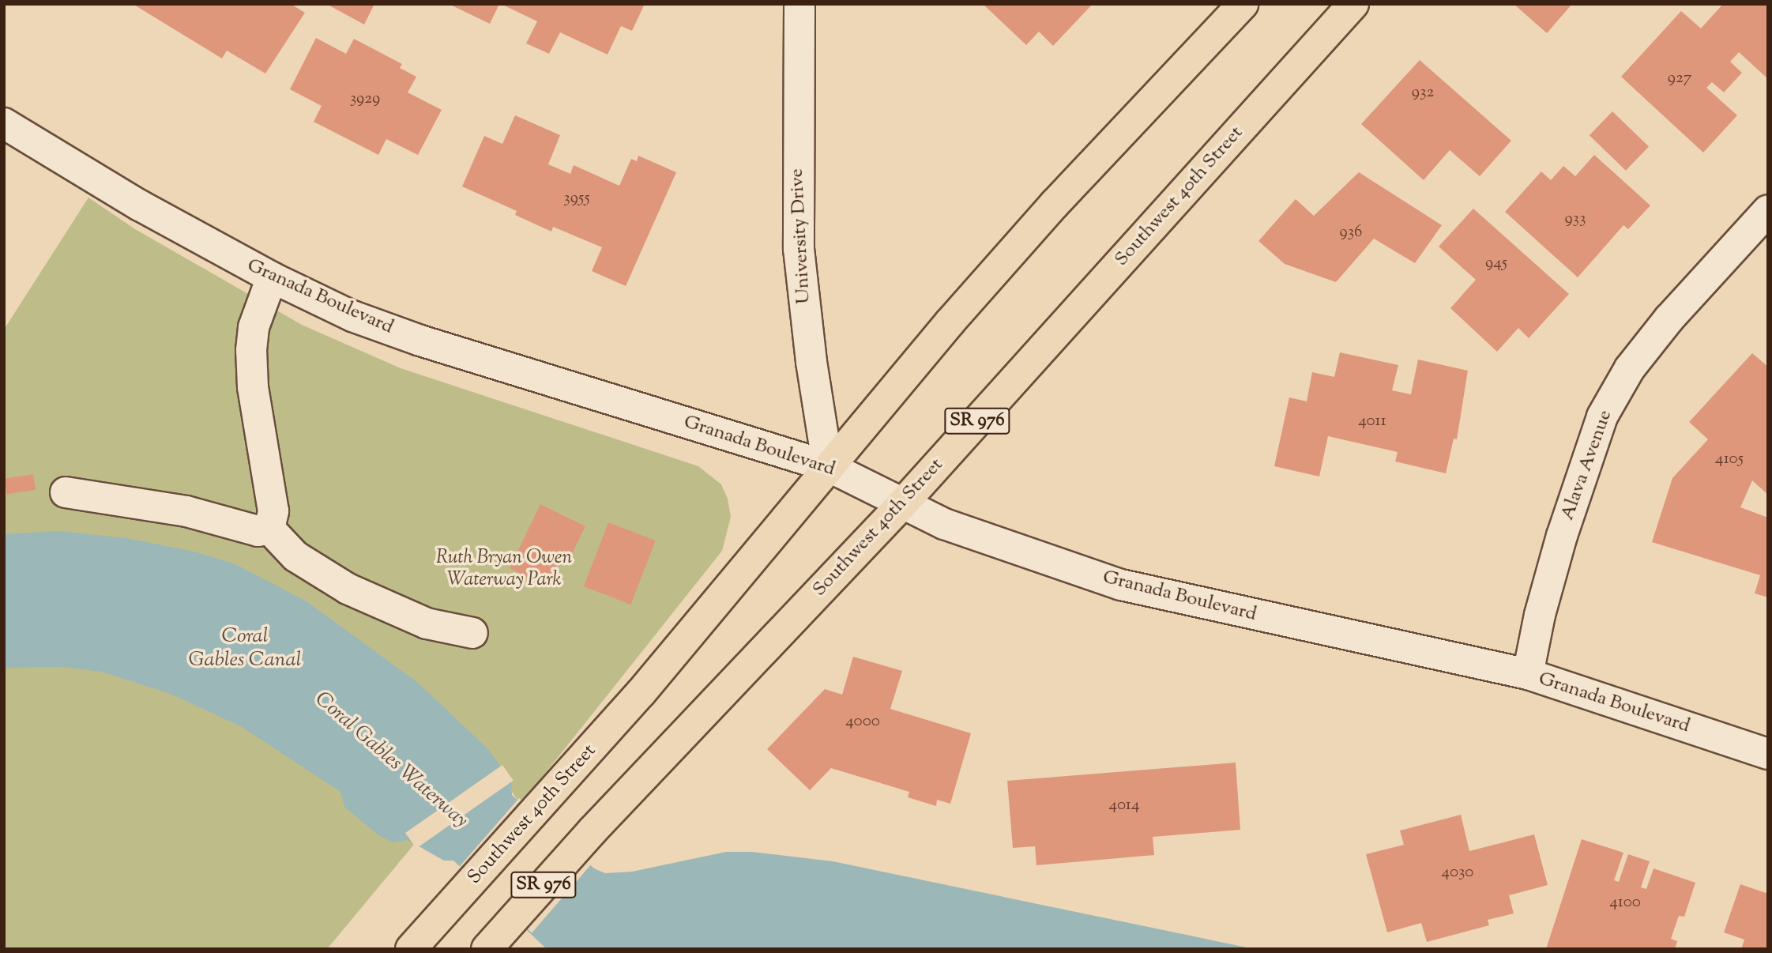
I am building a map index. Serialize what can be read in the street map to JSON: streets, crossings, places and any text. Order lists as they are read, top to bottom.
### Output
{
  "streets": {
    "main road": ["Southwest 40th Street", "SR 976"],
    "street": ["University Drive", "Granada Boulevard", "Alava Avenue"]
  },
  "crossings": [
    ["Southwest 40th Street", "University Drive"],
    ["Southwest 40th Street", "Granada Boulevard"],
    ["University Drive", "Granada Boulevard"],
    ["Granada Boulevard", "Alava Avenue"]
  ],
  "water": ["Coral Gables Canal", "Coral Gables Waterway"],
  "parks": ["Ruth Bryan Owen Waterway Park"],
  "house_numbers": [
    "927",
    "932",
    "3929",
    "3955",
    "933",
    "936",
    "945",
    "4011",
    "4105",
    "4000",
    "4014",
    "4030",
    "4100"
  ]
}
